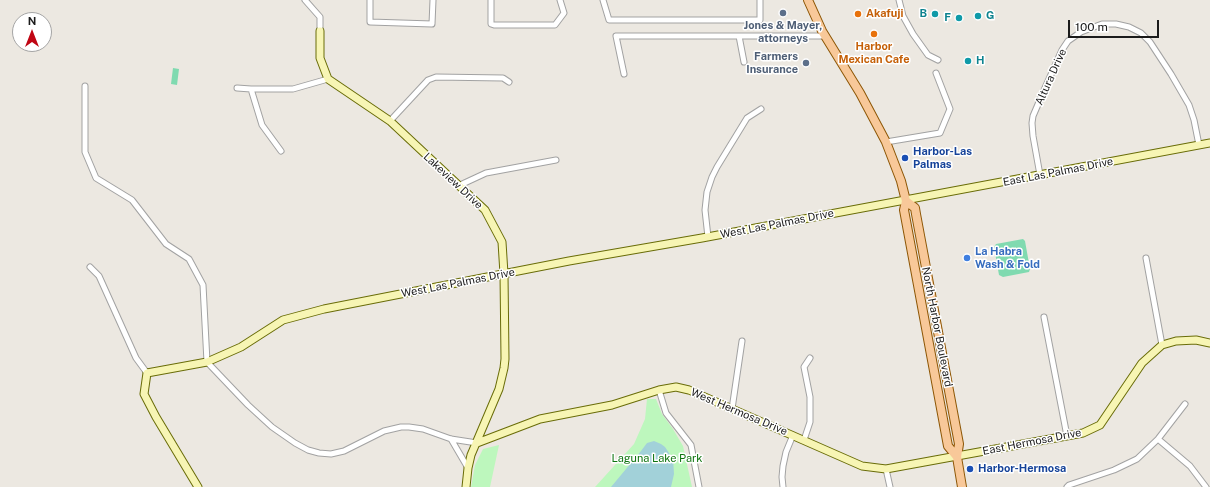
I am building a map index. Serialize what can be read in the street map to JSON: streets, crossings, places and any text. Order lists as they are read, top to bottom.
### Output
{
  "streets": {
    "main road": ["North Harbor Boulevard"],
    "street": [
      "Altura Drive",
      "East Las Palmas Drive",
      "Lakeview Drive",
      "West Las Palmas Drive",
      "West Hermosa Drive",
      "East Hermosa Drive"
    ]
  },
  "crossings": [
    ["Altura Drive", "East Las Palmas Drive"],
    ["East Las Palmas Drive", "West Las Palmas Drive"],
    ["East Las Palmas Drive", "North Harbor Boulevard"],
    ["Lakeview Drive", "West Las Palmas Drive"],
    ["Lakeview Drive", "West Hermosa Drive"],
    ["West Las Palmas Drive", "North Harbor Boulevard"],
    ["West Las Palmas Drive", "West Hermosa Drive"],
    ["North Harbor Boulevard", "West Hermosa Drive"],
    ["North Harbor Boulevard", "East Hermosa Drive"],
    ["West Hermosa Drive", "East Hermosa Drive"]
  ],
  "parks": ["Laguna Lake Park"],
  "places": [
    "Jones & Mayer, attorneys",
    "Akafuji",
    "B",
    "G",
    "F",
    "Harbor Mexican Cafe",
    "H",
    "Farmers Insurance",
    "Harbor-Las Palmas",
    "La Habra Wash & Fold",
    "Harbor-Hermosa"
  ],
  "scale_bar": "100 m",
  "north": "top"
}
